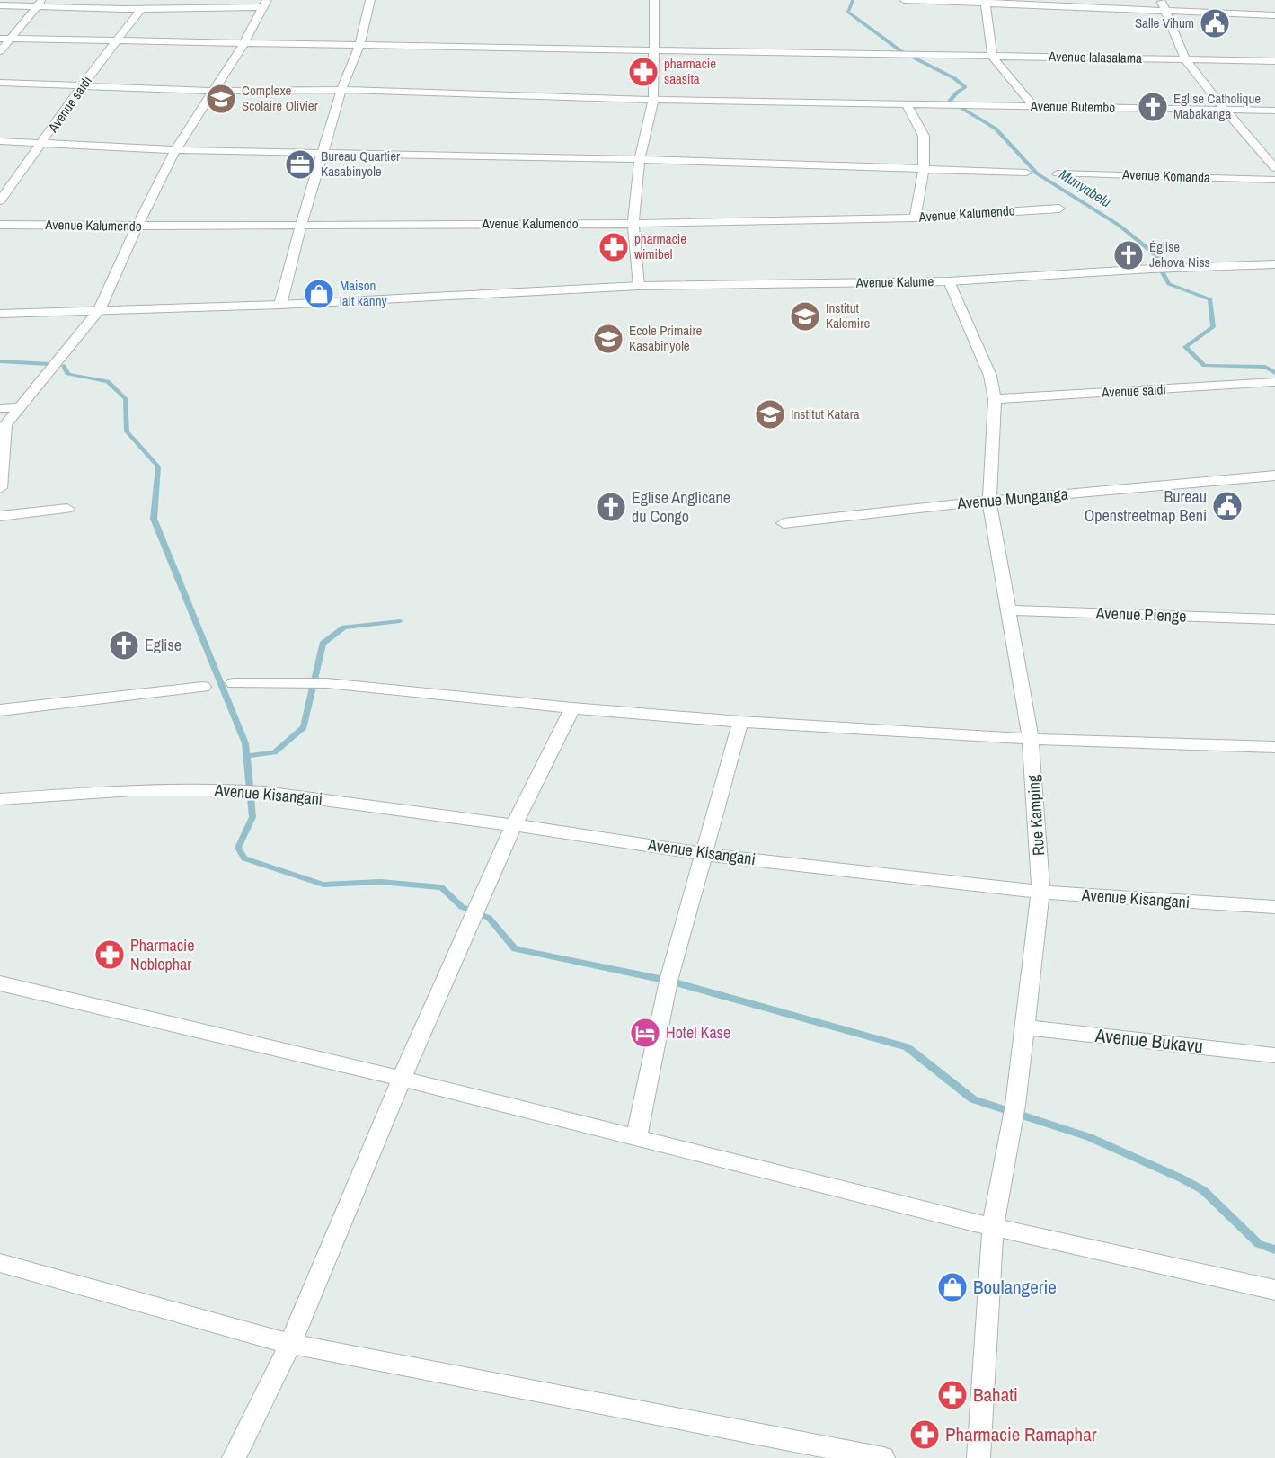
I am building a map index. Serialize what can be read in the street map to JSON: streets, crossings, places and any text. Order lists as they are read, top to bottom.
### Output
{
  "streets": {
    "street": [
      "Avenue lalasalama",
      "Avenue saidi",
      "Avenue Butembo",
      "Avenue Komanda",
      "Avenue Kalumendo",
      "Avenue Kalume",
      "Avenue Munganga",
      "Avenue Pienge",
      "Avenue Kisangani",
      "Rue Kamping",
      "Avenue Bukavu"
    ]
  },
  "crossings": [
    ["Avenue saidi", "Avenue Butembo"],
    ["Avenue saidi", "Rue Kamping"],
    ["Avenue Kalume", "Rue Kamping"],
    ["Avenue Munganga", "Rue Kamping"],
    ["Avenue Pienge", "Rue Kamping"],
    ["Avenue Kisangani", "Rue Kamping"],
    ["Rue Kamping", "Avenue Bukavu"]
  ],
  "water": ["Munyabelu"],
  "places": {
    "public building": ["Salle Vihum", "Bureau Openstreetmap Beni"],
    "pharmacy": [
      "pharmacie saasita",
      "pharmacie wimibel",
      "Pharmacie Noblephar",
      "Bahati",
      "Pharmacie Ramaphar"
    ],
    "school or university": [
      "Complexe Scolaire Olivier",
      "Institut Kalemire",
      "Ecole Primaire Kasabinyole",
      "Institut Katara"
    ],
    "church": [
      "Eglise Catholique Mabakanga",
      "Église Jehova Niss",
      "Eglise Anglicane du Congo",
      "Eglise"
    ],
    "office": ["Bureau Quartier Kasabinyole"],
    "shop": ["Maison lait kanny", "Boulangerie"],
    "hotel": ["Hotel Kase"]
  }
}
